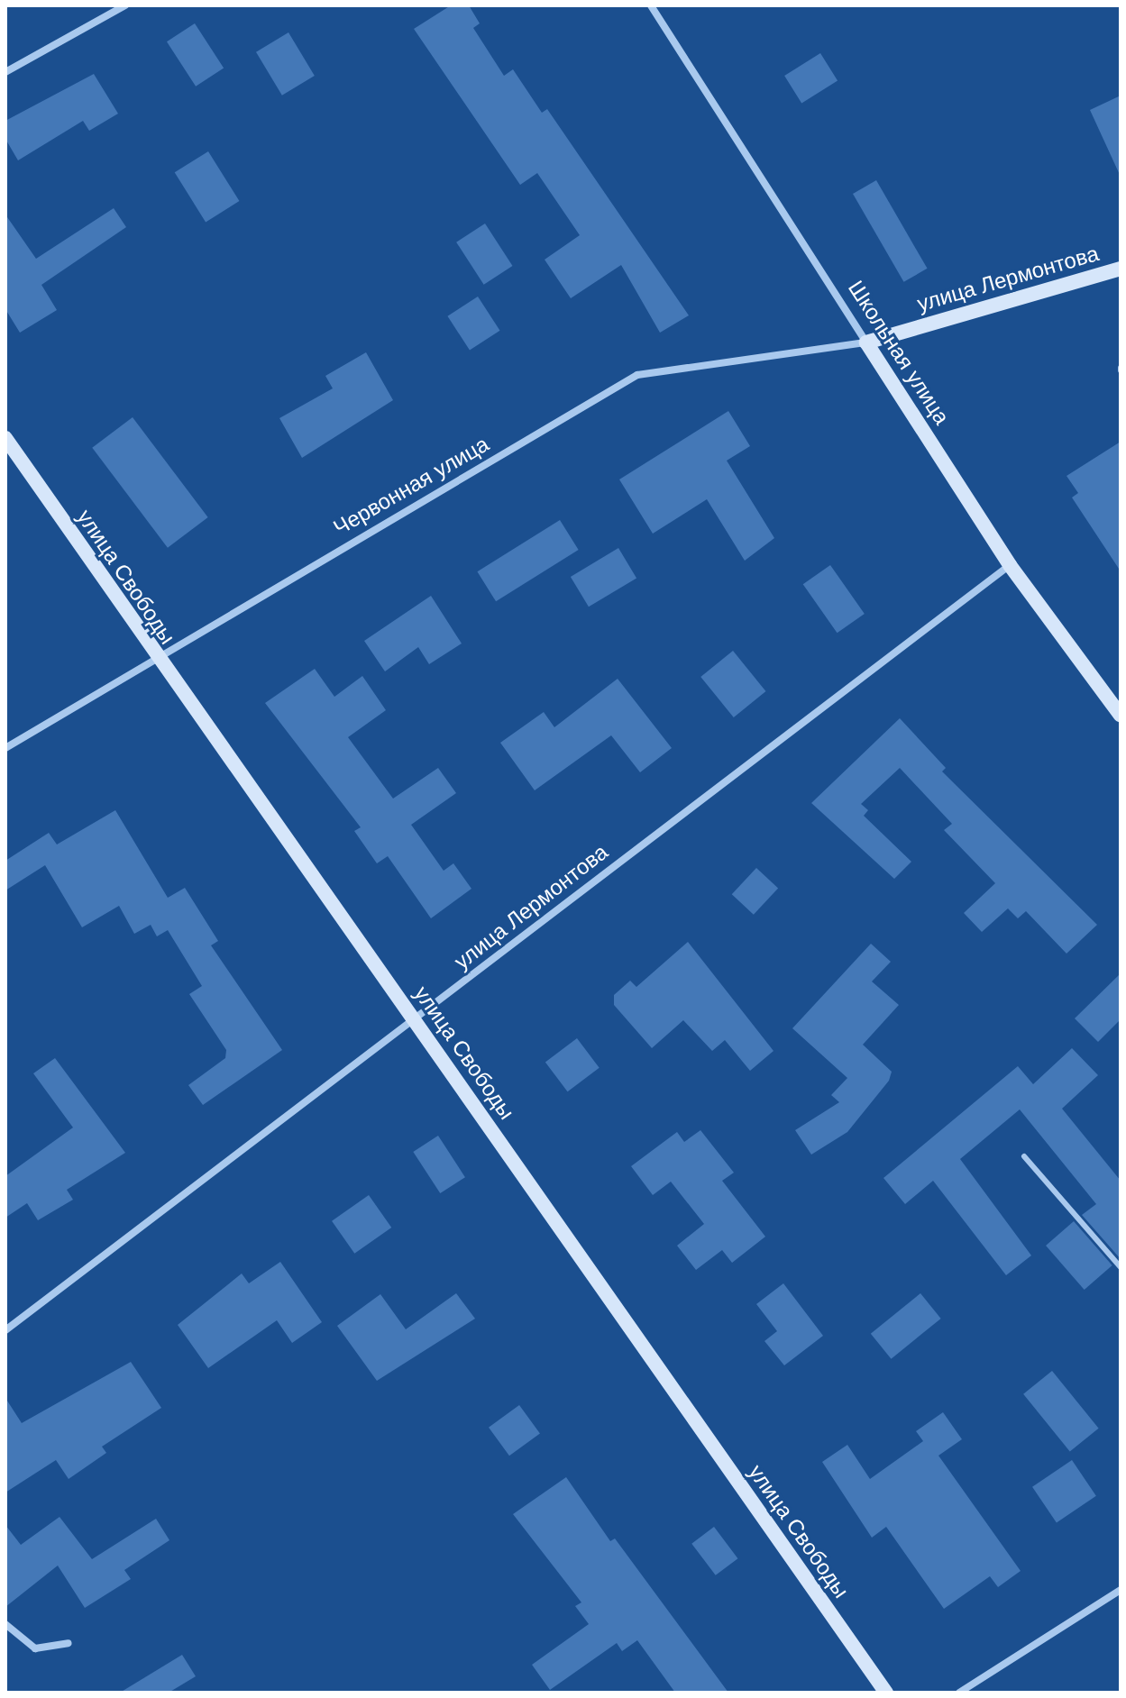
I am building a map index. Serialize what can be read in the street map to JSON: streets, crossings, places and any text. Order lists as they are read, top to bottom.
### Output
{
  "streets": {
    "street": [
      "улица Лермонтова",
      "Школьная улица",
      "Червонная улица",
      "улица Свободы"
    ]
  },
  "crossings": [
    ["улица Лермонтова", "Школьная улица"],
    ["улица Лермонтова", "Червонная улица"],
    ["улица Лермонтова", "улица Свободы"],
    ["Школьная улица", "Червонная улица"],
    ["Червонная улица", "улица Свободы"]
  ]
}
